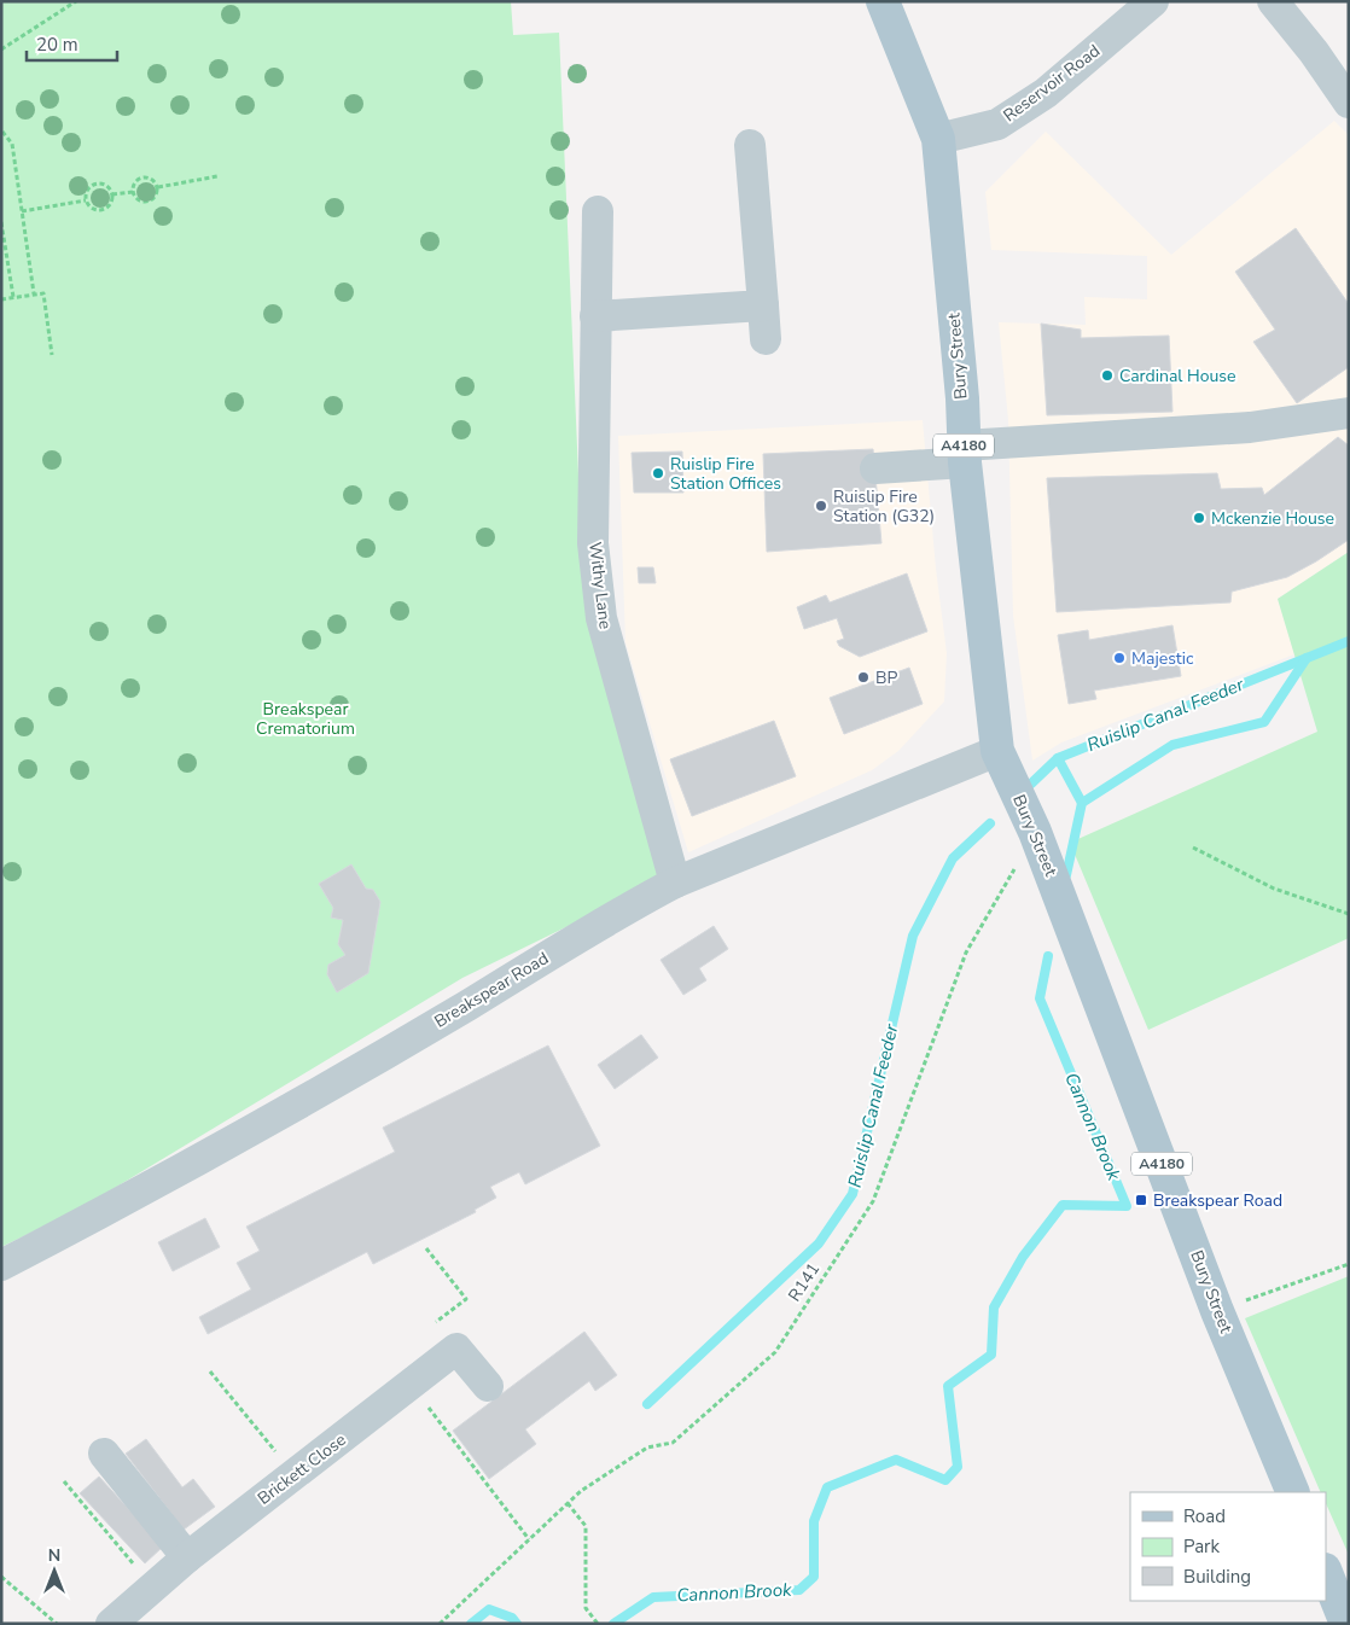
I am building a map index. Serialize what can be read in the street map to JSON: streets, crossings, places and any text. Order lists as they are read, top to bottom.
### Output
{
  "streets": {
    "main road": ["Bury Street", "A4180"],
    "street": [
      "Reservoir Road",
      "Withy Lane",
      "Breakspear Road",
      "Brickett Close"
    ],
    "path": ["R141"]
  },
  "crossings": [
    ["Reservoir Road", "Bury Street"],
    ["Reservoir Road", "A4180"],
    ["Bury Street", "A4180"],
    ["Bury Street", "Breakspear Road"],
    ["Bury Street", "R141"],
    ["Withy Lane", "Breakspear Road"]
  ],
  "water": ["Ruislip Canal Feeder", "Cannon Brook"],
  "parks": ["Breakspear Crematorium"],
  "places": {
    "other": [
      "Cardinal House",
      "Ruislip Fire Station Offices",
      "Ruislip Fire Station (G32)",
      "Mckenzie House",
      "Majestic",
      "BP"
    ],
    "transit": ["Breakspear Road"]
  },
  "legend": ["Road", "Park", "Building"],
  "scale_bar": "20 m",
  "north": "top"
}
